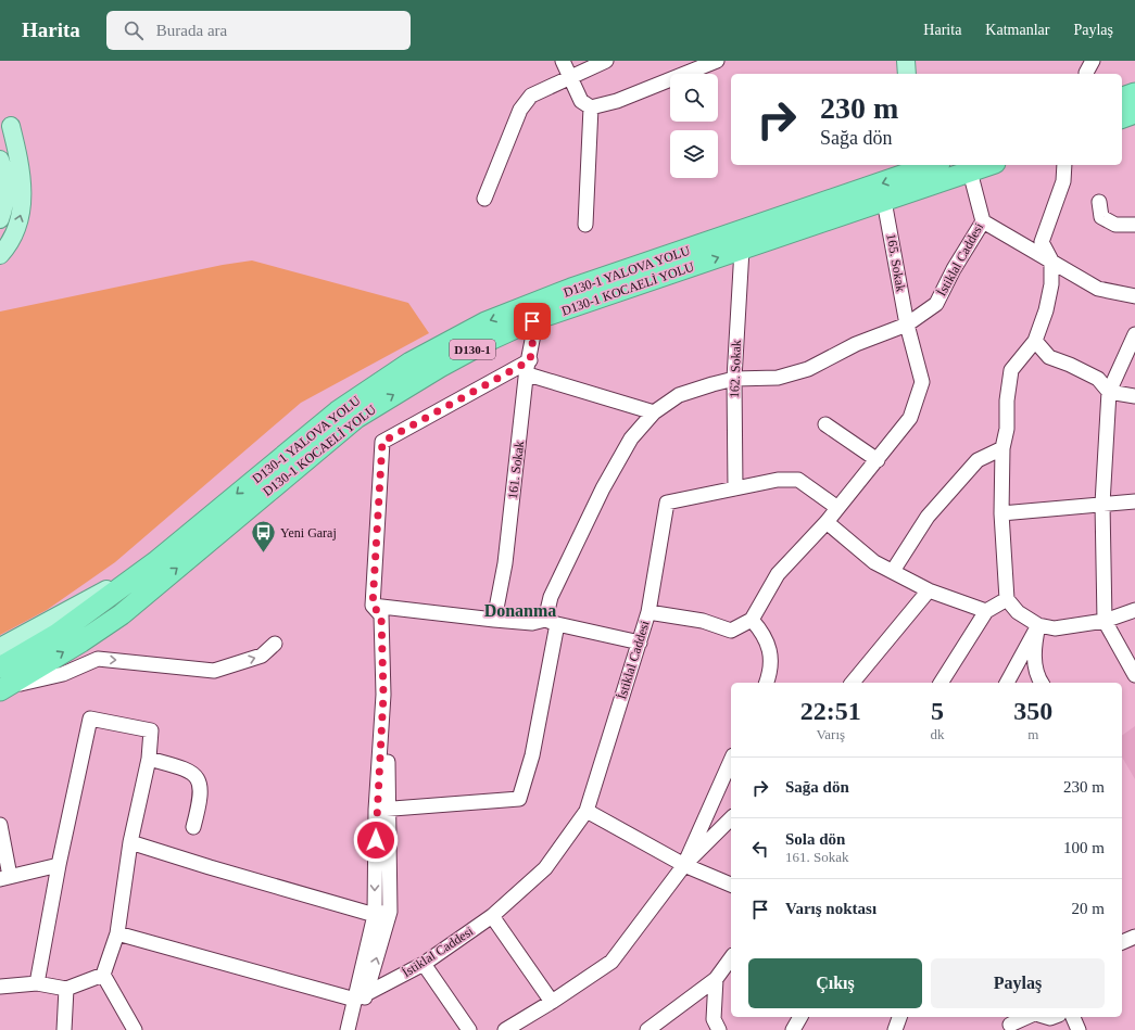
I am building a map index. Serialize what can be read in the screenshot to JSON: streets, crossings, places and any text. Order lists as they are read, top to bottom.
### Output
{
  "streets": {
    "highway": ["D130-1 YALOVA YOLU", "D130-1 KOCAELİ YOLU", "D130-1"],
    "street": [
      "İstiklal Caddesi",
      "165. Sokak",
      "162. Sokak",
      "161. Sokak"
    ]
  },
  "crossings": [
    ["İstiklal Caddesi", "165. Sokak"],
    ["İstiklal Caddesi", "D130-1 KOCAELİ YOLU"],
    ["İstiklal Caddesi", "162. Sokak"],
    ["165. Sokak", "D130-1 KOCAELİ YOLU"],
    ["D130-1 YALOVA YOLU", "D130-1 KOCAELİ YOLU"],
    ["D130-1 KOCAELİ YOLU", "162. Sokak"],
    ["D130-1 KOCAELİ YOLU", "161. Sokak"]
  ],
  "one_way": ["D130-1 YALOVA YOLU", "D130-1 KOCAELİ YOLU"],
  "districts": ["Donanma"],
  "places": {
    "bus stop": ["Yeni Garaj"]
  },
  "page": {
    "header": "Harita",
    "search": "Burada ara",
    "nav": ["Harita", "Katmanlar", "Paylaş"],
    "turn": ["230 m", "Sağa dön"],
    "eta": [
      "22:51",
      "Varış",
      "5",
      "dk",
      "350",
      "m"
    ],
    "list": [
      {
        "name": "Sağa dön",
        "value": "230 m"
      },
      {
        "name": "Sola dön",
        "note": "161. Sokak",
        "value": "100 m"
      },
      {
        "name": "Varış noktası",
        "value": "20 m"
      }
    ],
    "buttons": ["Çıkış", "Paylaş"]
  }
}
